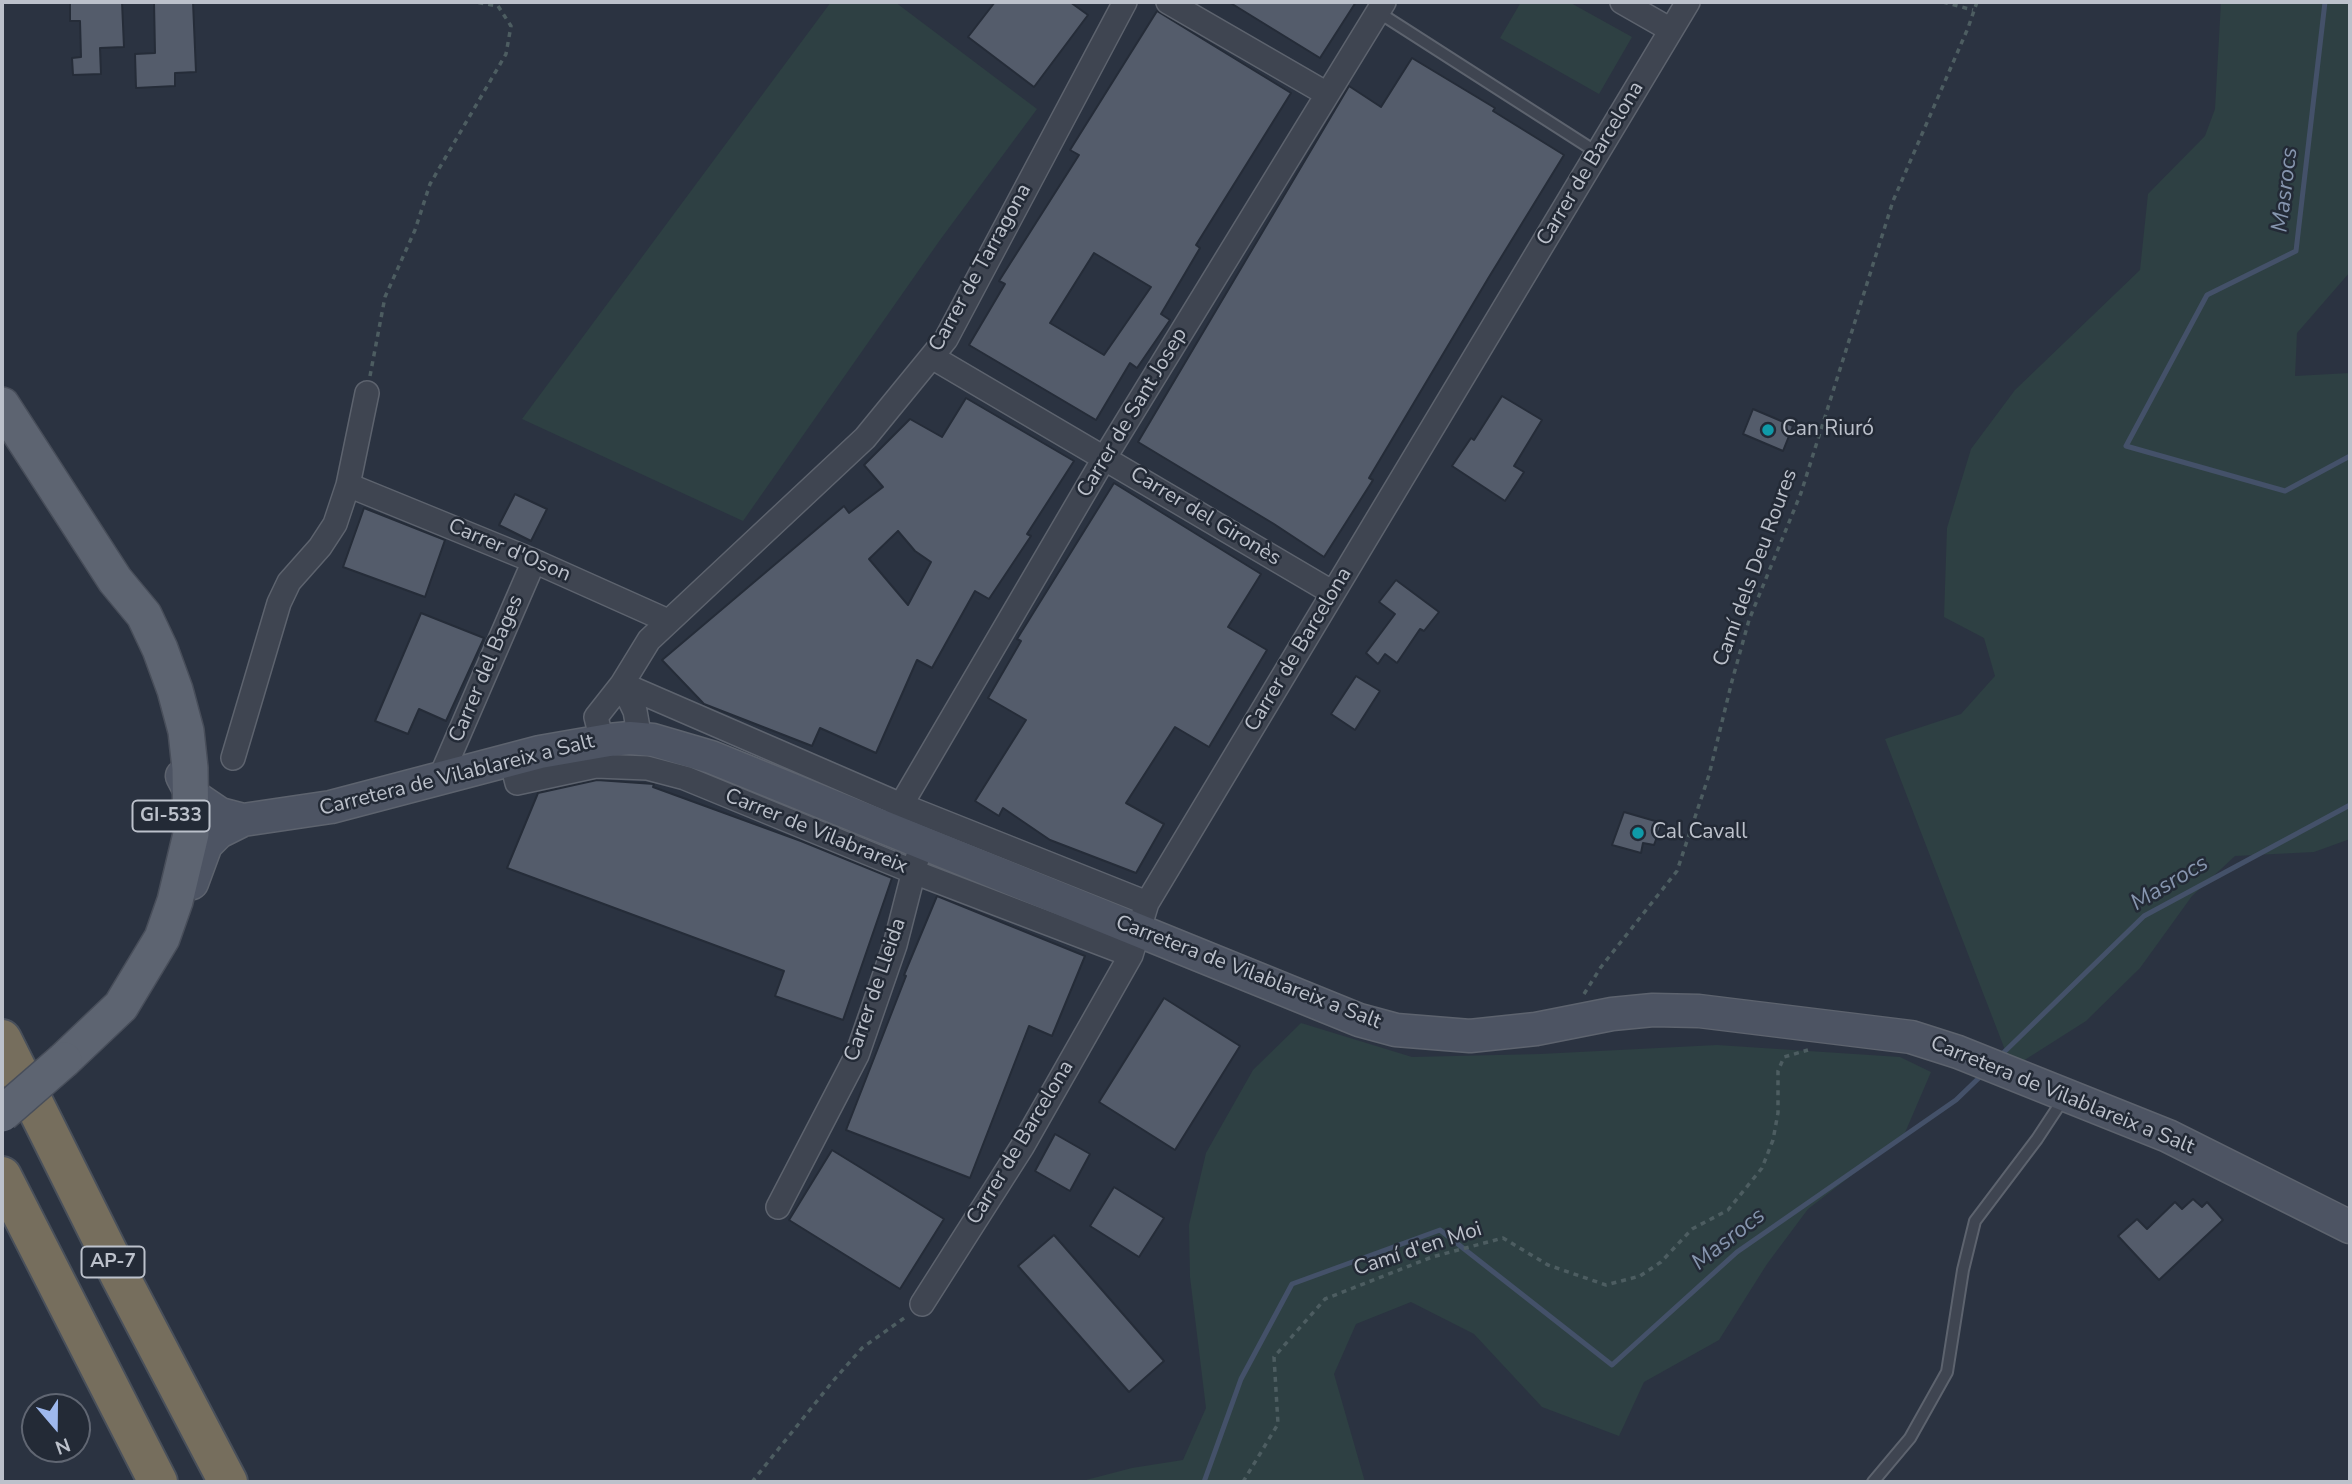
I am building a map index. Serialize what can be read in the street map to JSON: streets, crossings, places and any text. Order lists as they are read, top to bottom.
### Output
{
  "streets": {
    "highway": ["AP-7"],
    "main road": ["GI-533"],
    "street": [
      "Carrer de Barcelona",
      "Carrer de Tarragona",
      "Carrer de Sant Josep",
      "Carrer del Gironès",
      "Carrer d'Oson",
      "Carrer del Bages",
      "Carretera de Vilablareix a Salt",
      "Carrer de Vilabrareix",
      "Carrer de Lleida"
    ],
    "path": ["Camí dels Deu Roures", "Camí d'en Moi"]
  },
  "crossings": [
    ["Carrer de Barcelona", "Carrer del Gironès"],
    ["Carrer de Barcelona", "Carretera de Vilablareix a Salt"],
    ["Carrer de Tarragona", "Carrer del Gironès"],
    ["Carrer de Tarragona", "Carrer d'Oson"],
    ["Carrer de Tarragona", "Carretera de Vilablareix a Salt"],
    ["Carrer de Tarragona", "Carrer de Vilabrareix"],
    ["Carrer de Sant Josep", "Carrer del Gironès"],
    ["Carrer de Sant Josep", "Carretera de Vilablareix a Salt"],
    ["Carrer d'Oson", "Carrer del Bages"],
    ["Carrer del Bages", "Carretera de Vilablareix a Salt"],
    ["Carretera de Vilablareix a Salt", "Carrer de Vilabrareix"],
    ["Carretera de Vilablareix a Salt", "Carrer de Lleida"],
    ["Carrer de Vilabrareix", "Carrer de Lleida"]
  ],
  "water": ["Masrocs"],
  "places": ["Can Riuró", "Cal Cavall"],
  "north": "bottom"
}
